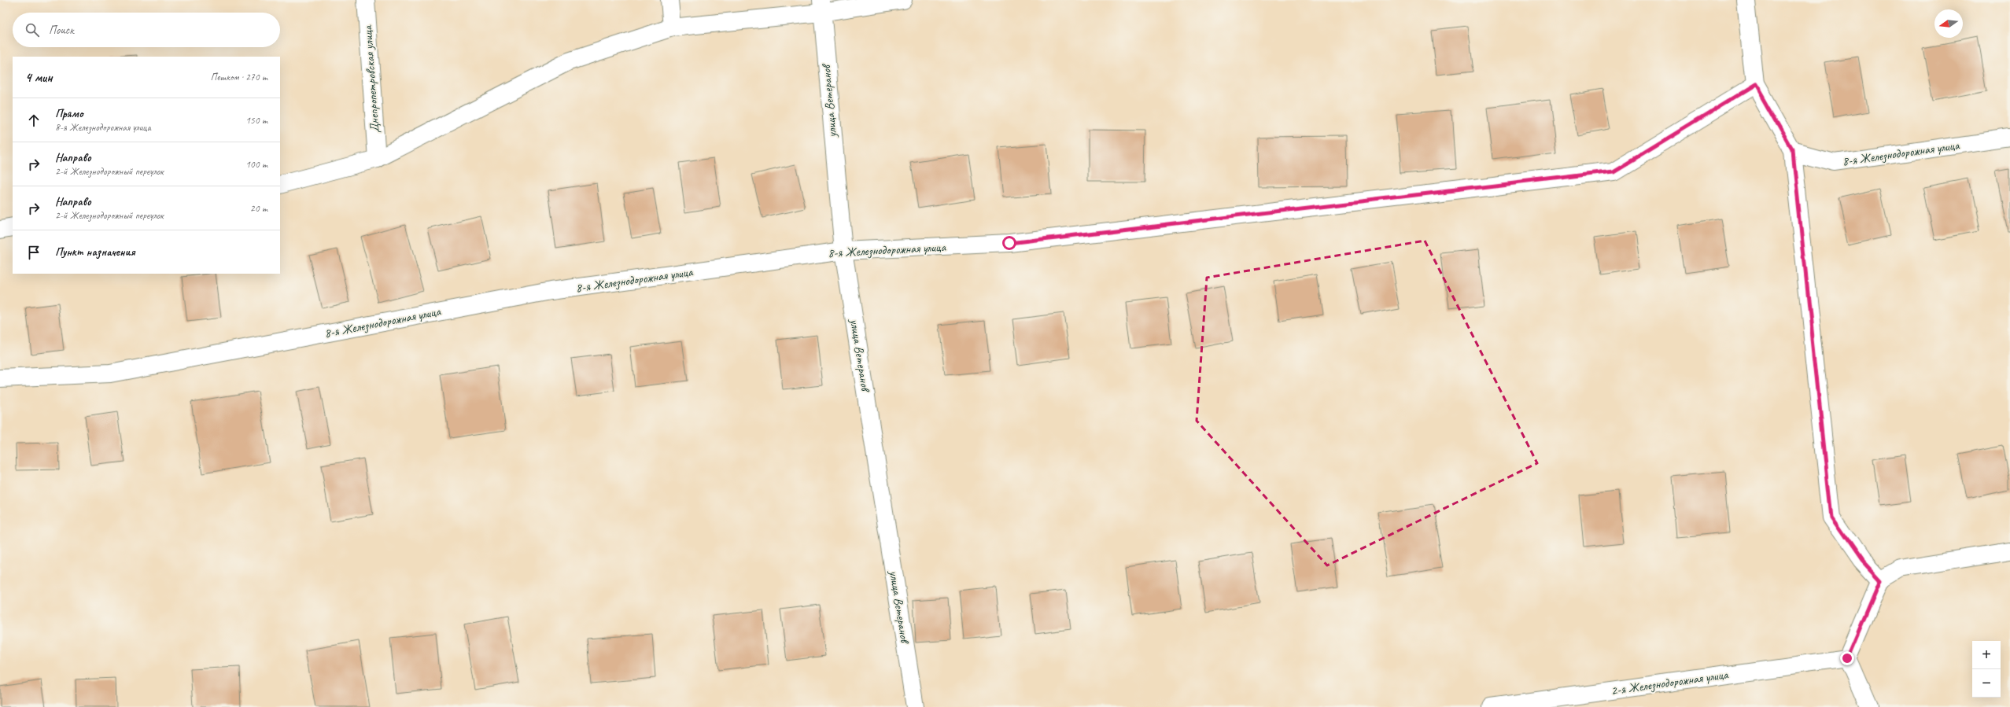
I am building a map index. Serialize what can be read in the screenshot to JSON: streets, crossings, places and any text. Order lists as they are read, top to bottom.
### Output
{
  "streets": {
    "street": [
      "Днепропетровская улица",
      "улица Ветеранов",
      "8-я Железнодорожная улица",
      "2-я Железнодорожная улица"
    ]
  },
  "crossings": [
    ["улица Ветеранов", "8-я Железнодорожная улица"]
  ],
  "north": "left",
  "page": {
    "search": "Поиск",
    "heading": ["4 мин", "Пешком · 270 m"],
    "list": [
      ["Прямо", "8-я Железнодорожная улица", "150 m"],
      ["Направо", "2-й Железнодорожный переулок", "100 m"],
      ["Направо", "2-й Железнодорожный переулок", "20 m"],
      "Пункт назначения"
    ],
    "map_buttons": ["+", "−"]
  }
}
